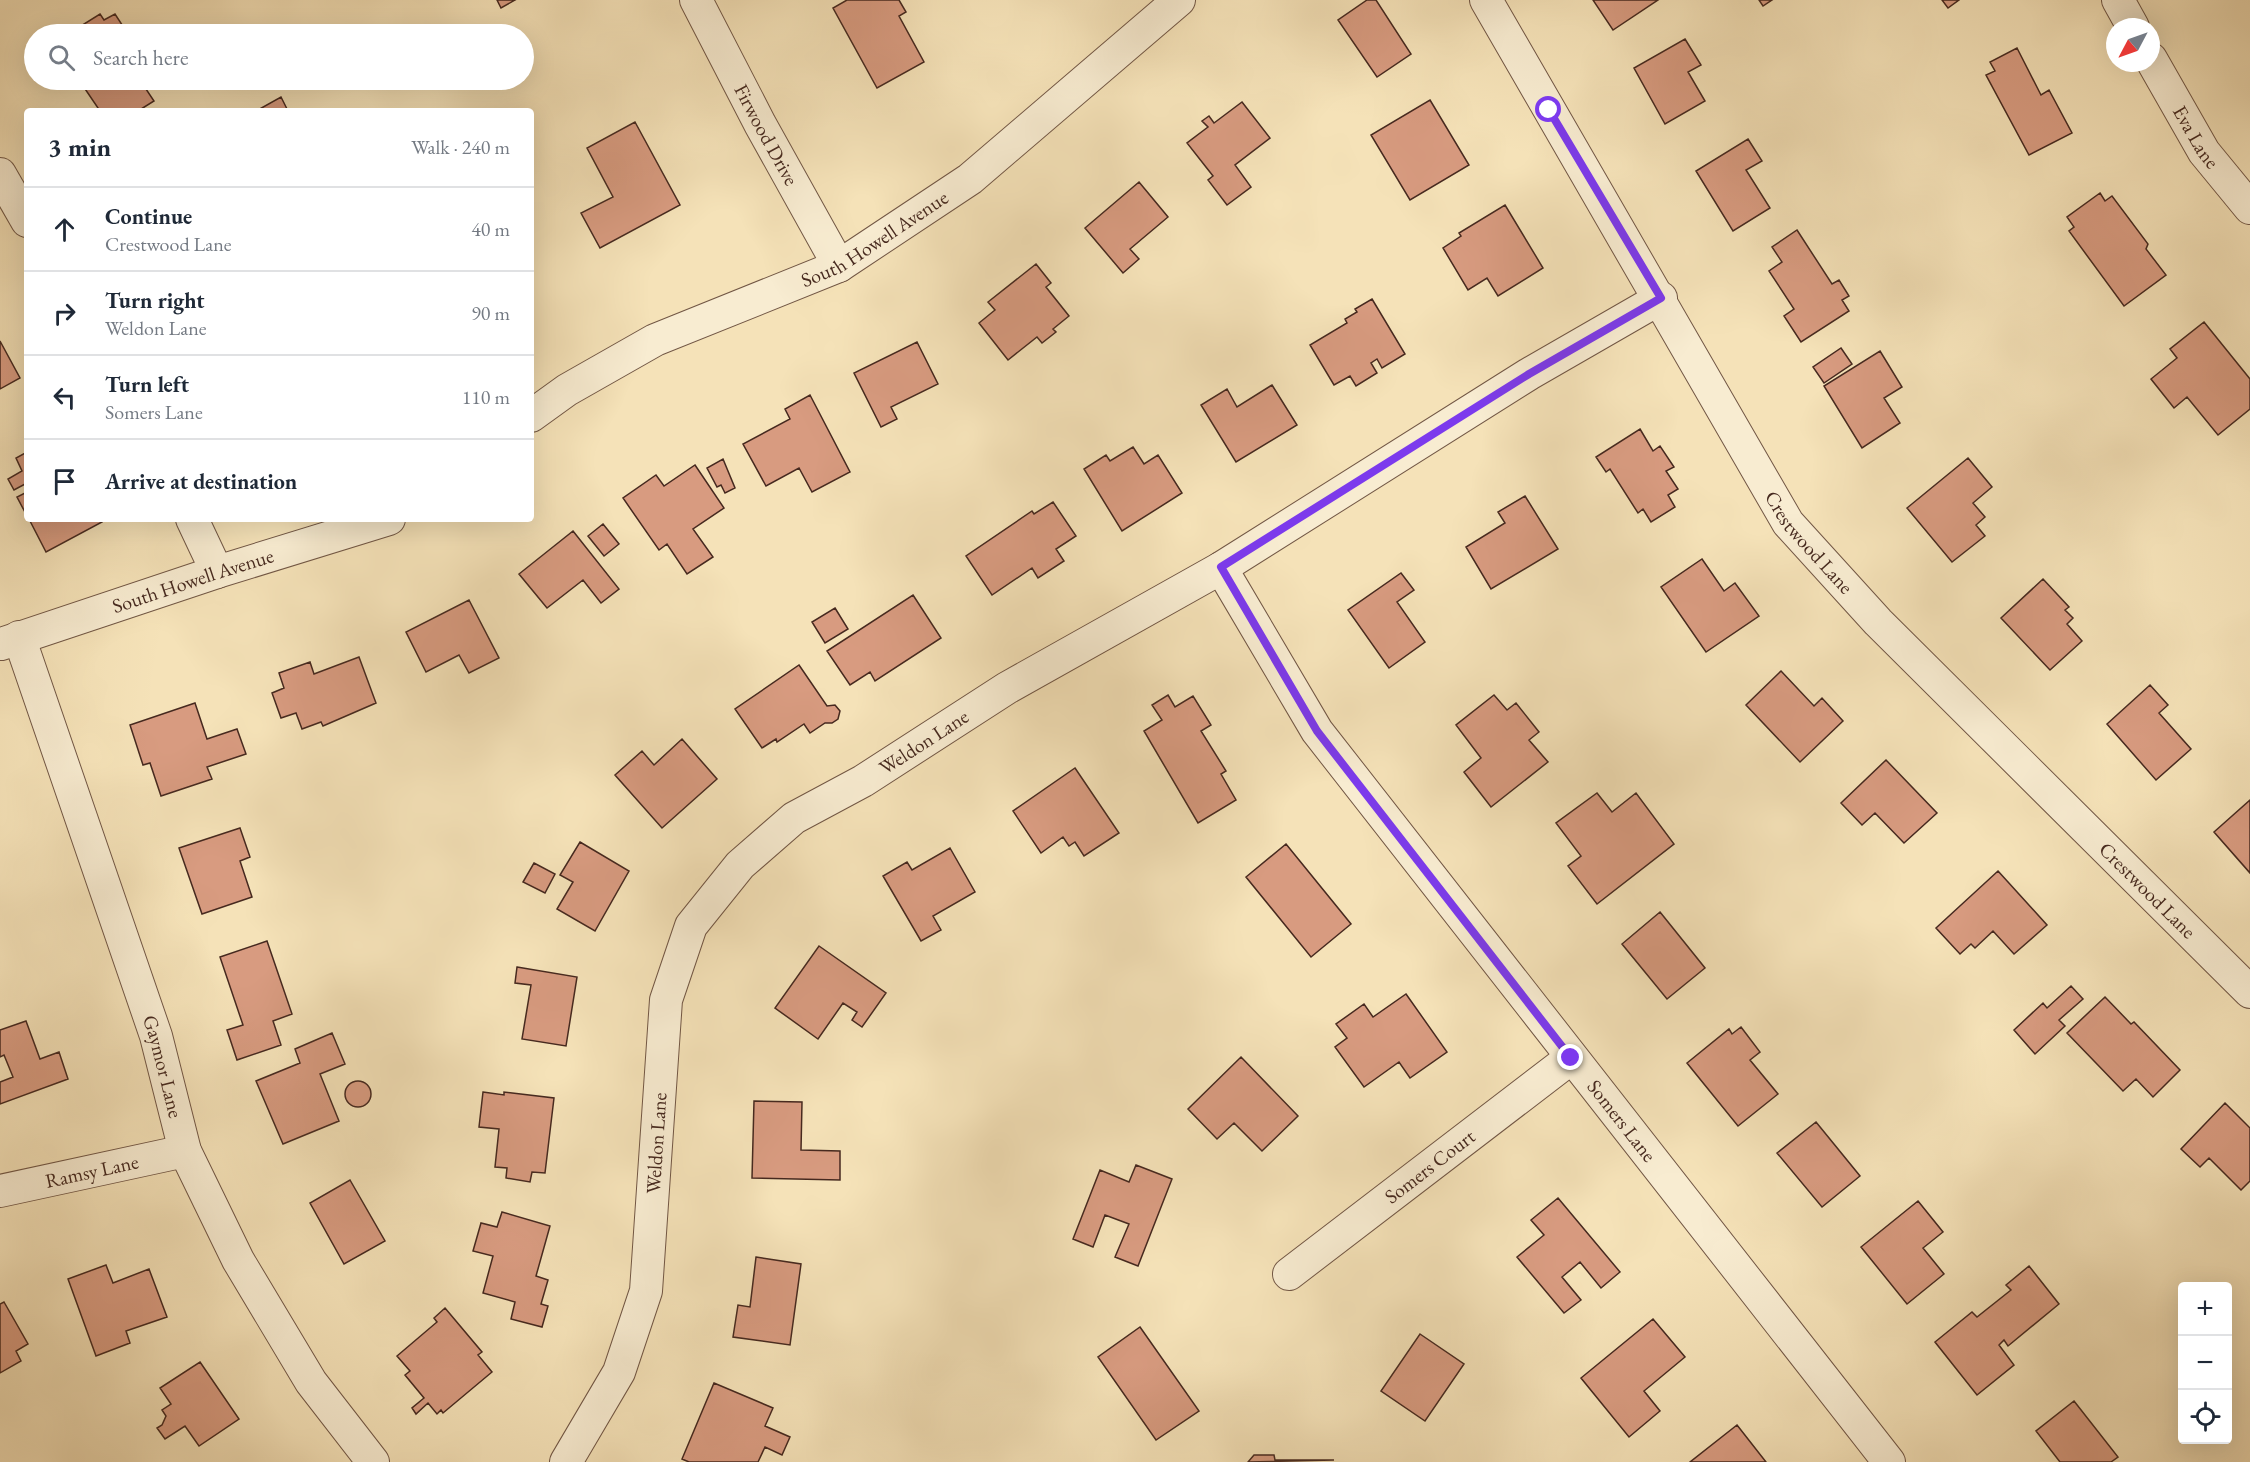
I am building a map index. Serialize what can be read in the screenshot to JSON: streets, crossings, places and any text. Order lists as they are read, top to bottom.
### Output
{
  "streets": {
    "street": [
      "Firwood Drive",
      "Eva Lane",
      "South Howell Avenue",
      "Crestwood Lane",
      "Weldon Lane",
      "Gaymor Lane",
      "Somers Lane",
      "Somers Court",
      "Ramsy Lane"
    ]
  },
  "crossings": [
    ["Firwood Drive", "South Howell Avenue"],
    ["South Howell Avenue", "Gaymor Lane"],
    ["Crestwood Lane", "Weldon Lane"],
    ["Weldon Lane", "Somers Lane"],
    ["Gaymor Lane", "Ramsy Lane"],
    ["Somers Lane", "Somers Court"]
  ],
  "north": "bottom left",
  "page": {
    "search": "Search here",
    "heading": ["3 min", "Walk · 240 m"],
    "list": [
      ["Continue", "Crestwood Lane", "40 m"],
      ["Turn right", "Weldon Lane", "90 m"],
      ["Turn left", "Somers Lane", "110 m"],
      "Arrive at destination"
    ],
    "map_buttons": ["+", "−"]
  }
}
